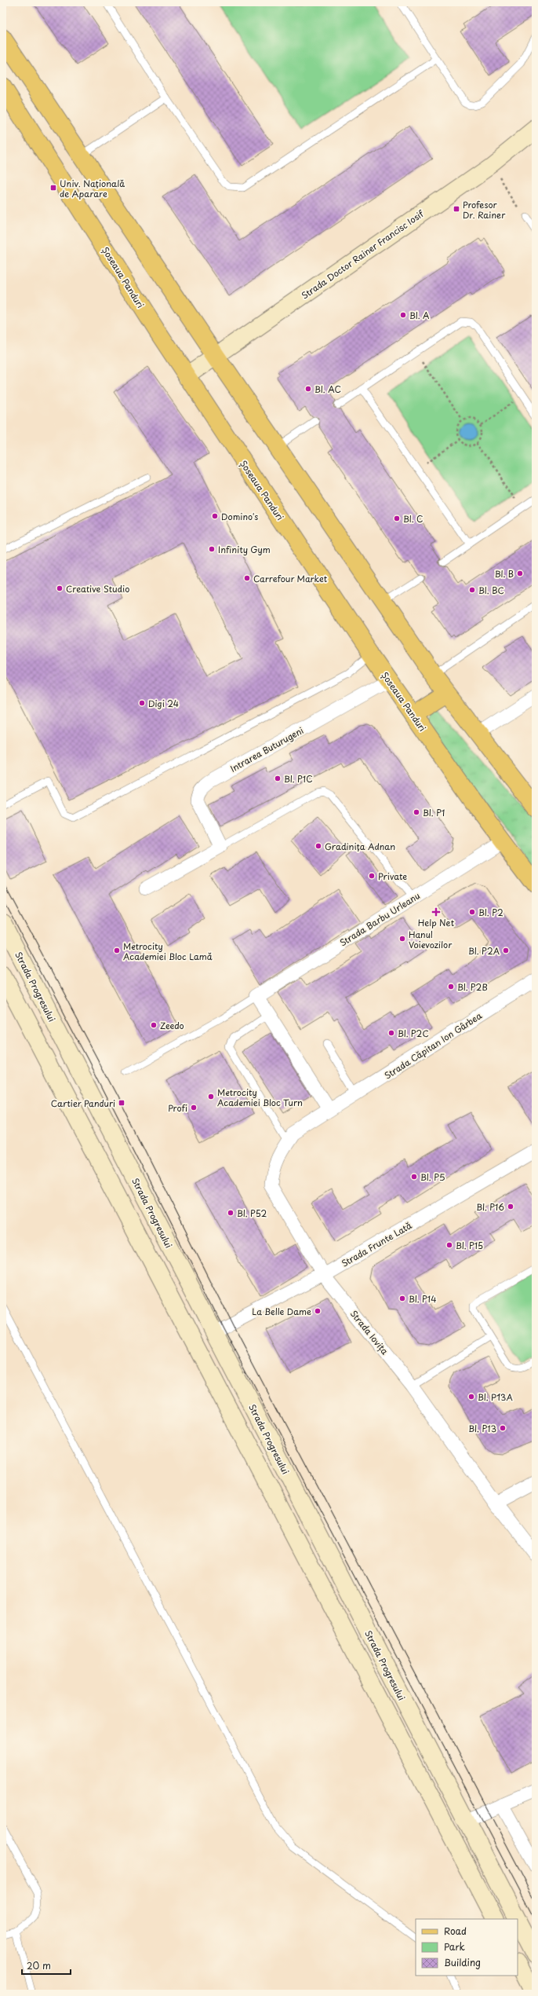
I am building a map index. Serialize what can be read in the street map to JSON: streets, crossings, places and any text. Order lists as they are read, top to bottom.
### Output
{
  "streets": {
    "main road": ["Strada Doctor Rainer Francisc Iosif", "Șoseaua Panduri", "Strada Progresului"],
    "street": [
      "Intrarea Buturugeni",
      "Strada Barbu Urleanu",
      "Strada Căpitan Ion Gârbea",
      "Strada Frunte Lată",
      "Strada Iovița"
    ]
  },
  "crossings": [
    ["Strada Doctor Rainer Francisc Iosif", "Șoseaua Panduri"],
    ["Șoseaua Panduri", "Intrarea Buturugeni"],
    ["Șoseaua Panduri", "Strada Barbu Urleanu"],
    ["Strada Progresului", "Strada Frunte Lată"],
    ["Strada Căpitan Ion Gârbea", "Strada Iovița"],
    ["Strada Frunte Lată", "Strada Iovița"]
  ],
  "places": {
    "transit": ["Univ. Națională de Aparare", "Profesor Dr. Rainer", "Cartier Panduri"],
    "other": [
      "Bl. A",
      "Bl. AC",
      "Domino's",
      "Bl. C",
      "Infinity Gym",
      "Bl. B",
      "Carrefour Market",
      "Creative Studio",
      "Bl. BC",
      "Digi 24",
      "Bl. P1C",
      "Bl. P1",
      "Gradinița Adnan",
      "Private",
      "Bl. P2",
      "Hanul Voievozilor",
      "Metrocity Academiei Bloc Lamă",
      "Bl. P2A",
      "Bl. P2B",
      "Zeedo",
      "Bl. P2C",
      "Metrocity Academiei Bloc Turn",
      "Profi",
      "Bl. P5",
      "Bl. P16",
      "Bl. P52",
      "Bl. P15",
      "Bl. P14",
      "La Belle Dame",
      "Bl. P13A",
      "Bl. P13"
    ],
    "health": ["Help Net"]
  },
  "legend": ["Road", "Park", "Building"],
  "scale_bar": "20 m"
}
